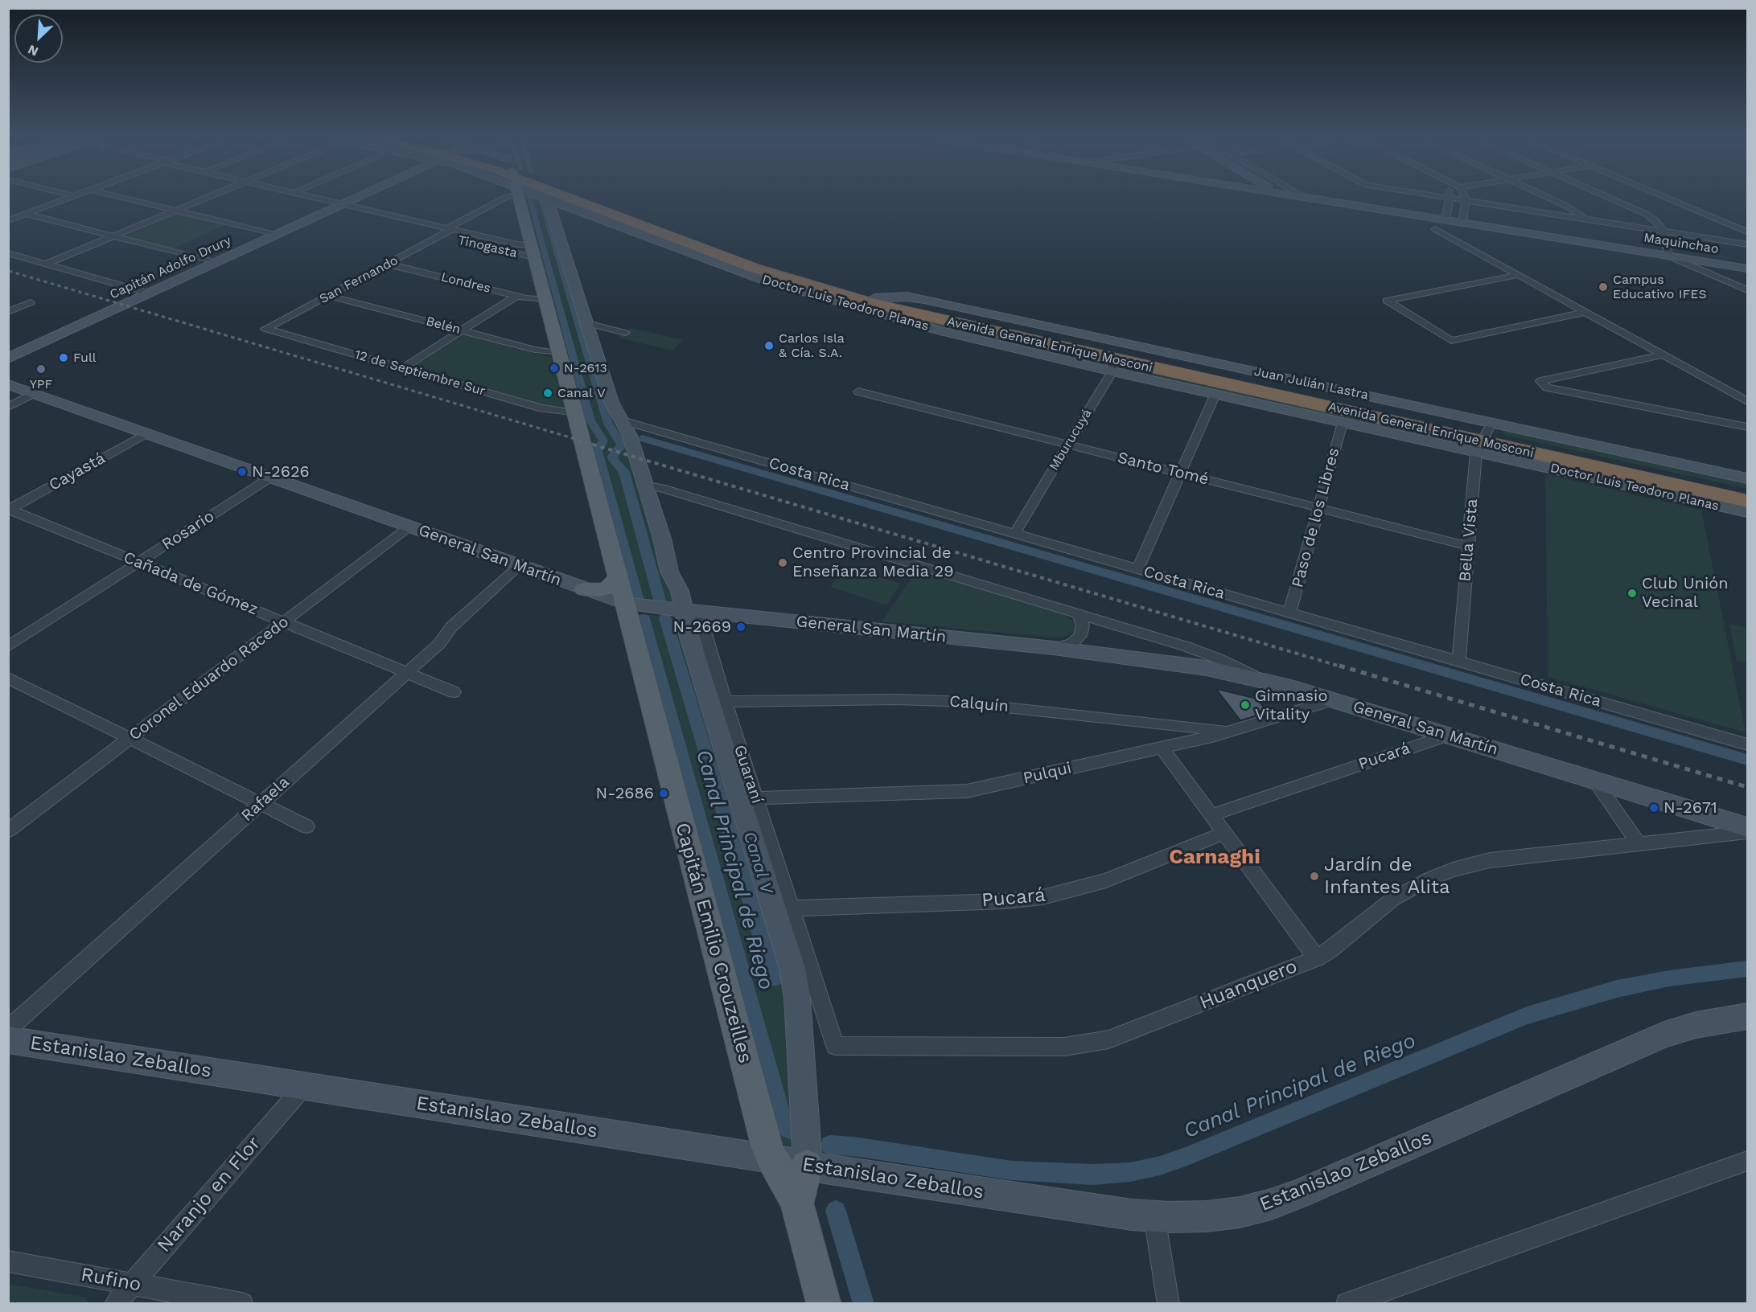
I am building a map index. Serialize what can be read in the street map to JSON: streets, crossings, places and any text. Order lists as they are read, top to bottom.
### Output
{
  "streets": {
    "highway": ["Avenida General Enrique Mosconi"],
    "main road": ["Capitán Emilio Crouzeilles"],
    "street": [
      "Maquinchao",
      "Tinogasta",
      "Capitán Adolfo Drury",
      "San Fernando",
      "Londres",
      "Doctor Luis Teodoro Planas",
      "Belén",
      "12 de Septiembre Sur",
      "Mburucuyá",
      "Santo Tomé",
      "Cayastá",
      "Costa Rica",
      "Paso de los Libres",
      "Rosario",
      "Bella Vista",
      "General San Martín",
      "Cañada de Gómez",
      "Coronel Eduardo Racedo",
      "Calquín",
      "Pucará",
      "Pulqui",
      "Guaraní",
      "Rafaela",
      "Huanquero",
      "Estanislao Zeballos",
      "Naranjo en Flor",
      "Rufino"
    ]
  },
  "crossings": [
    ["Tinogasta", "Capitán Adolfo Drury"],
    ["Tinogasta", "San Fernando"],
    ["Tinogasta", "Capitán Emilio Crouzeilles"],
    ["San Fernando", "Londres"],
    ["San Fernando", "Belén"],
    ["San Fernando", "12 de Septiembre Sur"],
    ["Londres", "Capitán Emilio Crouzeilles"],
    ["Doctor Luis Teodoro Planas", "Avenida General Enrique Mosconi"],
    ["Doctor Luis Teodoro Planas", "Mburucuyá"],
    ["Doctor Luis Teodoro Planas", "Paso de los Libres"],
    ["Doctor Luis Teodoro Planas", "Bella Vista"],
    ["Belén", "Capitán Emilio Crouzeilles"],
    ["Avenida General Enrique Mosconi", "Bella Vista"],
    ["12 de Septiembre Sur", "Capitán Emilio Crouzeilles"],
    ["Mburucuyá", "Santo Tomé"],
    ["Mburucuyá", "Costa Rica"],
    ["Santo Tomé", "Paso de los Libres"],
    ["Santo Tomé", "Bella Vista"],
    ["Cayastá", "General San Martín"],
    ["Cayastá", "Cañada de Gómez"],
    ["Costa Rica", "Paso de los Libres"],
    ["Costa Rica", "Bella Vista"],
    ["Rosario", "General San Martín"],
    ["Rosario", "Cañada de Gómez"],
    ["General San Martín", "Coronel Eduardo Racedo"],
    ["General San Martín", "Pucará"],
    ["General San Martín", "Pulqui"],
    ["General San Martín", "Guaraní"],
    ["General San Martín", "Rafaela"],
    ["General San Martín", "Capitán Emilio Crouzeilles"],
    ["Cañada de Gómez", "Coronel Eduardo Racedo"],
    ["Cañada de Gómez", "Rafaela"],
    ["Calquín", "Pulqui"],
    ["Calquín", "Guaraní"],
    ["Pucará", "Guaraní"],
    ["Pulqui", "Guaraní"],
    ["Guaraní", "Huanquero"],
    ["Rafaela", "Estanislao Zeballos"],
    ["Capitán Emilio Crouzeilles", "Estanislao Zeballos"],
    ["Estanislao Zeballos", "Naranjo en Flor"],
    ["Naranjo en Flor", "Rufino"]
  ],
  "districts": ["Carnaghi"],
  "water": ["Canal V", "Canal Principal de Riego"],
  "places": [
    "Campus Educativo IFES",
    "Carlos Isla & Cía. S.A.",
    "Full",
    "N-2613",
    "YPF",
    "Canal V",
    "N-2626",
    "Centro Provincial de Enseñanza Media 29",
    "Club Unión Vecinal",
    "N-2669",
    "Gimnasio Vitality",
    "N-2686",
    "N-2671",
    "Jardín de Infantes Alita"
  ],
  "north": "bottom left"
}
